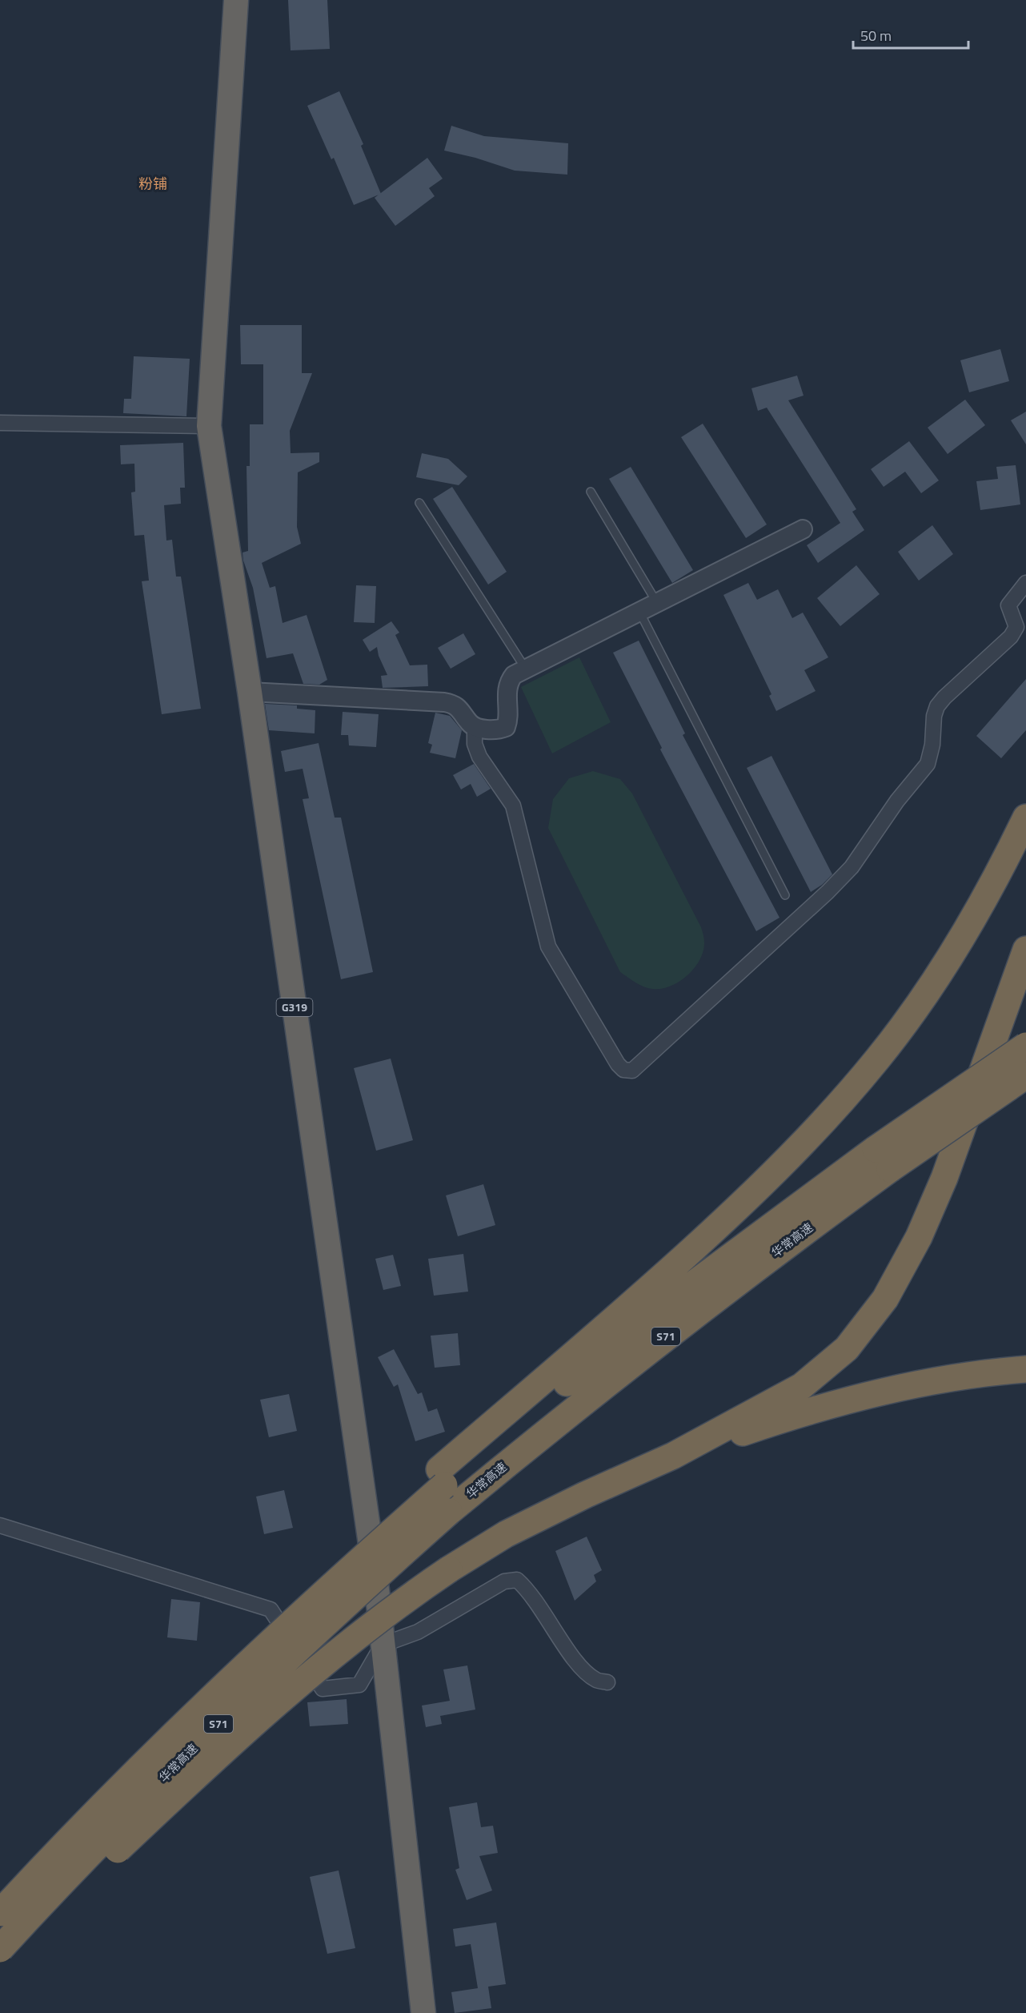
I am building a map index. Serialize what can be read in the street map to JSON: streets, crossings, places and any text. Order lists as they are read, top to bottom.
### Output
{
  "streets": {
    "highway": ["G319", "华常高速", "S71"]
  },
  "districts": ["粉铺"],
  "scale_bar": "50 m"
}
